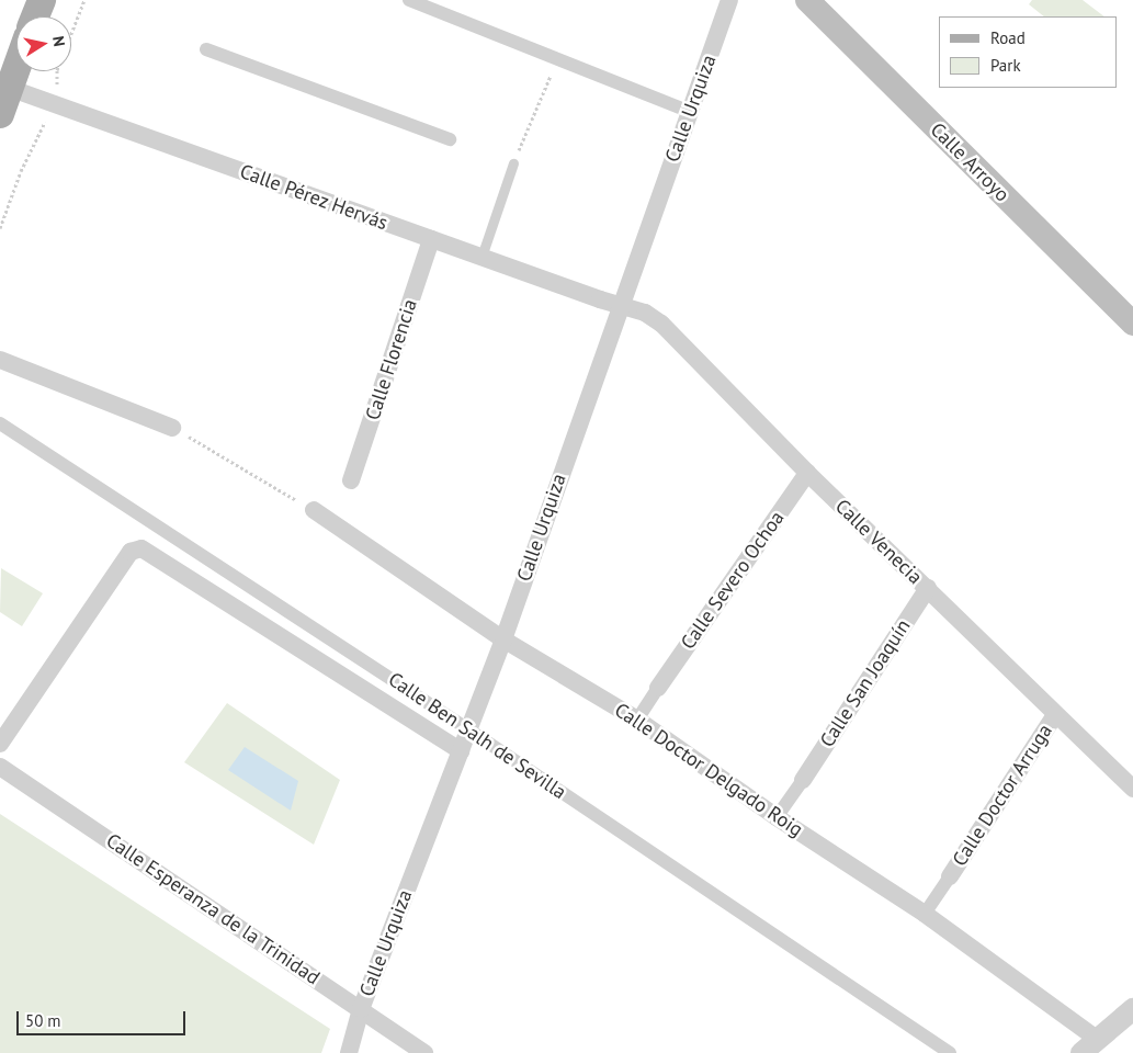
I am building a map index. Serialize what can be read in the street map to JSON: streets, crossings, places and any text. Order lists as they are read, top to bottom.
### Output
{
  "streets": {
    "main road": ["Calle Arroyo"],
    "street": [
      "Calle Urquiza",
      "Calle Pérez Hervás",
      "Calle Florencia",
      "Calle Venecia",
      "Calle Severo Ochoa",
      "Calle San Joaquín",
      "Calle Ben Salh de Sevilla",
      "Calle Doctor Delgado Roig",
      "Calle Doctor Arruga",
      "Calle Esperanza de la Trinidad"
    ]
  },
  "crossings": [
    ["Calle Urquiza", "Calle Pérez Hervás"],
    ["Calle Urquiza", "Calle Venecia"],
    ["Calle Urquiza", "Calle Ben Salh de Sevilla"],
    ["Calle Urquiza", "Calle Doctor Delgado Roig"],
    ["Calle Urquiza", "Calle Esperanza de la Trinidad"],
    ["Calle Pérez Hervás", "Calle Florencia"],
    ["Calle Pérez Hervás", "Calle Venecia"],
    ["Calle Venecia", "Calle Severo Ochoa"],
    ["Calle Venecia", "Calle San Joaquín"],
    ["Calle Venecia", "Calle Doctor Arruga"]
  ],
  "legend": ["Road", "Park"],
  "scale_bar": "50 m",
  "north": "right"
}
